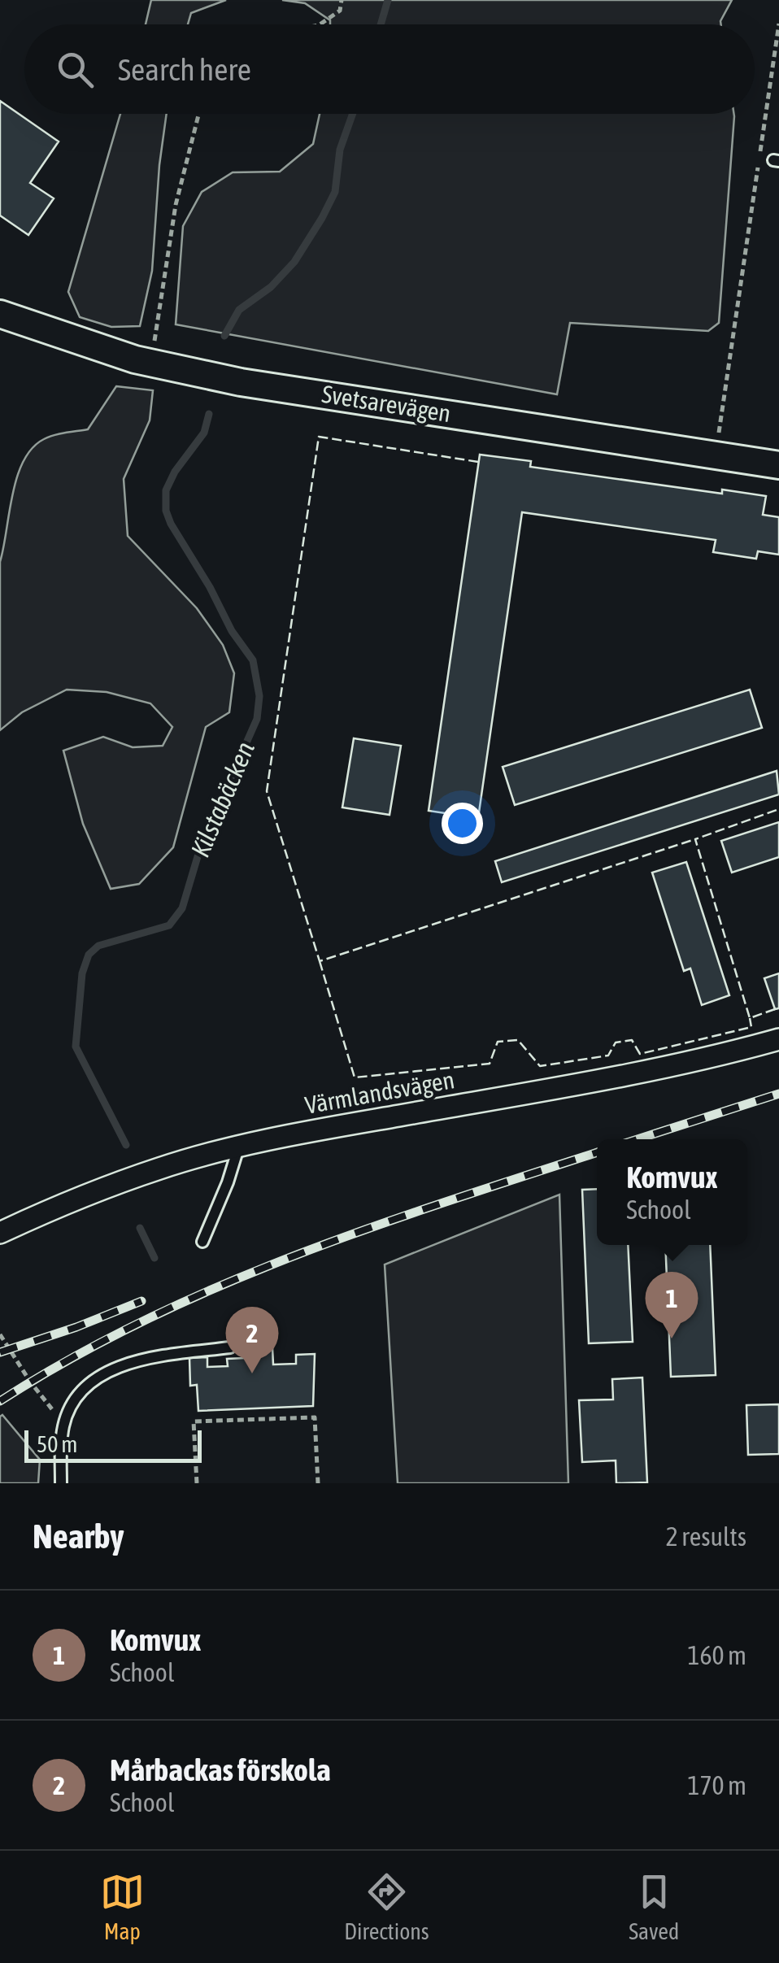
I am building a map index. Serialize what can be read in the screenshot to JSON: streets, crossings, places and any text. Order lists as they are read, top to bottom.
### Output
{
  "streets": {
    "street": ["Svetsarevägen", "Värmlandsvägen"]
  },
  "water": ["Kilstabäcken"],
  "scale_bar": "50 m",
  "page": {
    "search": "Search here",
    "popup": ["Komvux", "School"],
    "pins": ["1", "2"],
    "scale": "50 m",
    "heading": ["Nearby", "2 results"],
    "list": [
      {
        "mark": "1",
        "name": "Komvux",
        "note": "School",
        "value": "160 m"
      },
      {
        "mark": "2",
        "name": "Mårbackas förskola",
        "note": "School",
        "value": "170 m"
      }
    ],
    "nav": ["Map", "Directions", "Saved"]
  }
}
